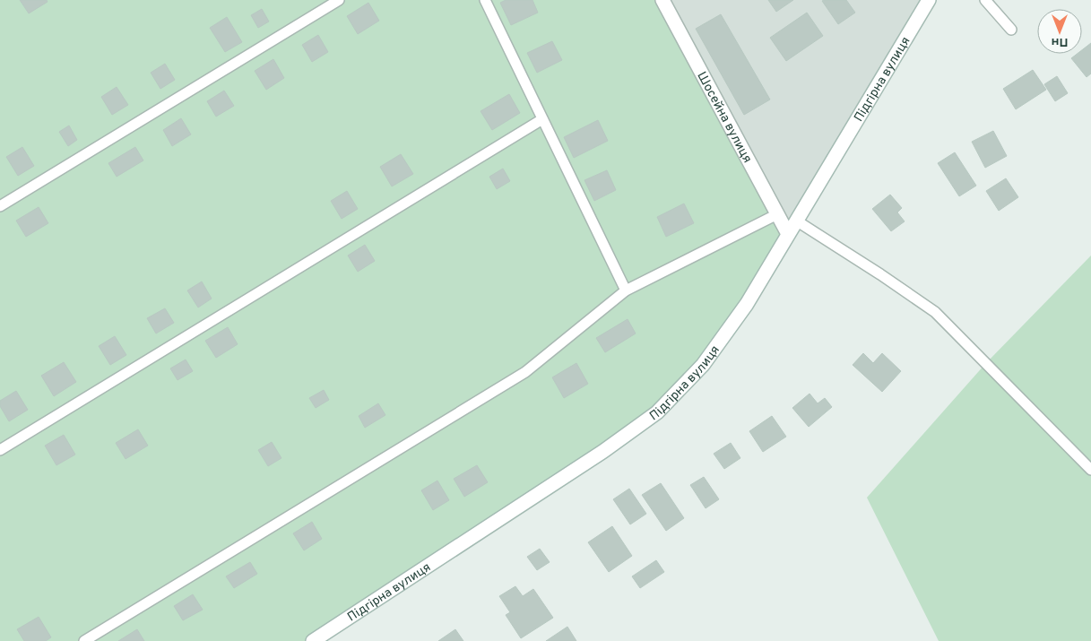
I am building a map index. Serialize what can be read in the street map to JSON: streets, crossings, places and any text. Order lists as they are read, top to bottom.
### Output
{
  "streets": {
    "street": ["Підгірна вулиця", "Шосейна вулиця"]
  },
  "crossings": [
    ["Підгірна вулиця", "Шосейна вулиця"]
  ],
  "north": "bottom"
}
